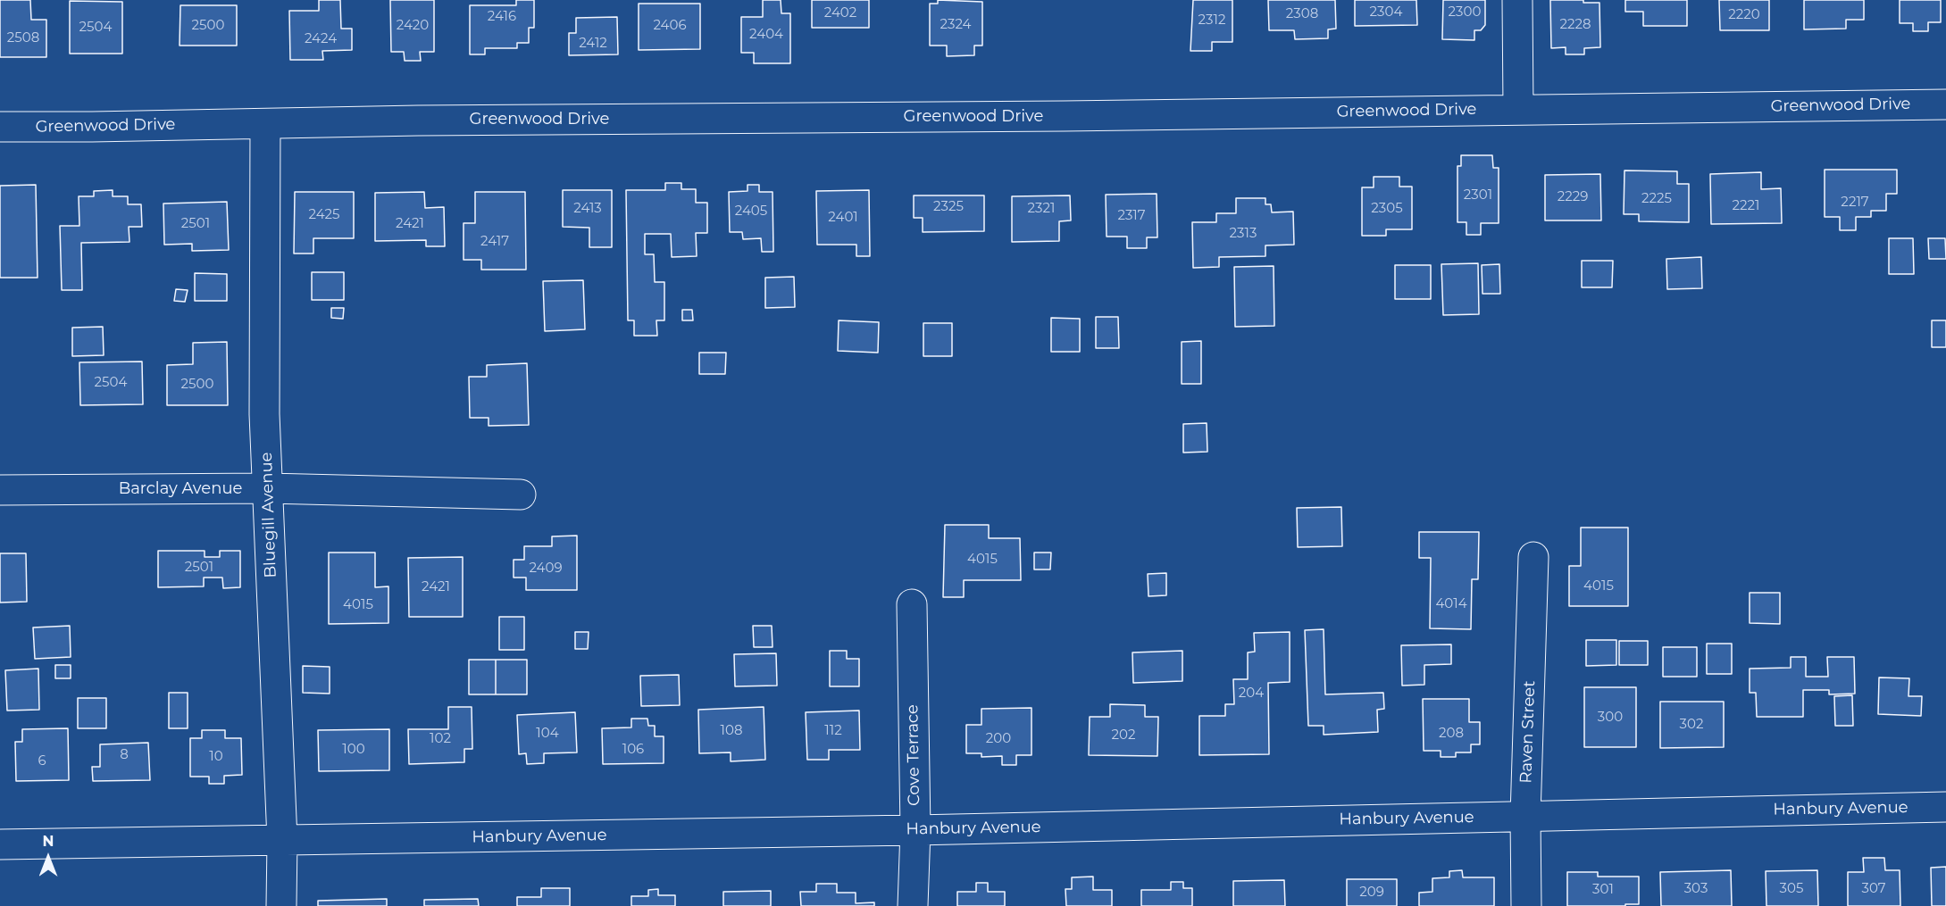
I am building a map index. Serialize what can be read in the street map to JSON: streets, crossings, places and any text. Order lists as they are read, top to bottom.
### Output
{
  "streets": {
    "street": [
      "Greenwood Drive",
      "Barclay Avenue",
      "Bluegill Avenue",
      "Raven Street",
      "Cove Terrace",
      "Hanbury Avenue"
    ]
  },
  "crossings": [
    ["Greenwood Drive", "Bluegill Avenue"],
    ["Barclay Avenue", "Bluegill Avenue"],
    ["Bluegill Avenue", "Hanbury Avenue"],
    ["Raven Street", "Hanbury Avenue"],
    ["Cove Terrace", "Hanbury Avenue"]
  ],
  "house_numbers": [
    "2304",
    "2300",
    "2402",
    "2308",
    "2220",
    "2416",
    "2312",
    "2324",
    "2228",
    "2500",
    "2420",
    "2406",
    "2504",
    "2404",
    "2508",
    "2424",
    "2412",
    "2301",
    "2229",
    "2225",
    "2217",
    "2221",
    "2325",
    "2413",
    "2321",
    "2305",
    "2405",
    "2425",
    "2317",
    "2401",
    "2501",
    "2421",
    "2313",
    "2417",
    "2504",
    "2500",
    "4015",
    "2501",
    "2409",
    "4015",
    "2421",
    "4014",
    "4015",
    "204",
    "300",
    "302",
    "108",
    "112",
    "104",
    "208",
    "202",
    "102",
    "200",
    "100",
    "106",
    "8",
    "10",
    "6",
    "303",
    "305",
    "307",
    "301",
    "209"
  ],
  "north": "top"
}
